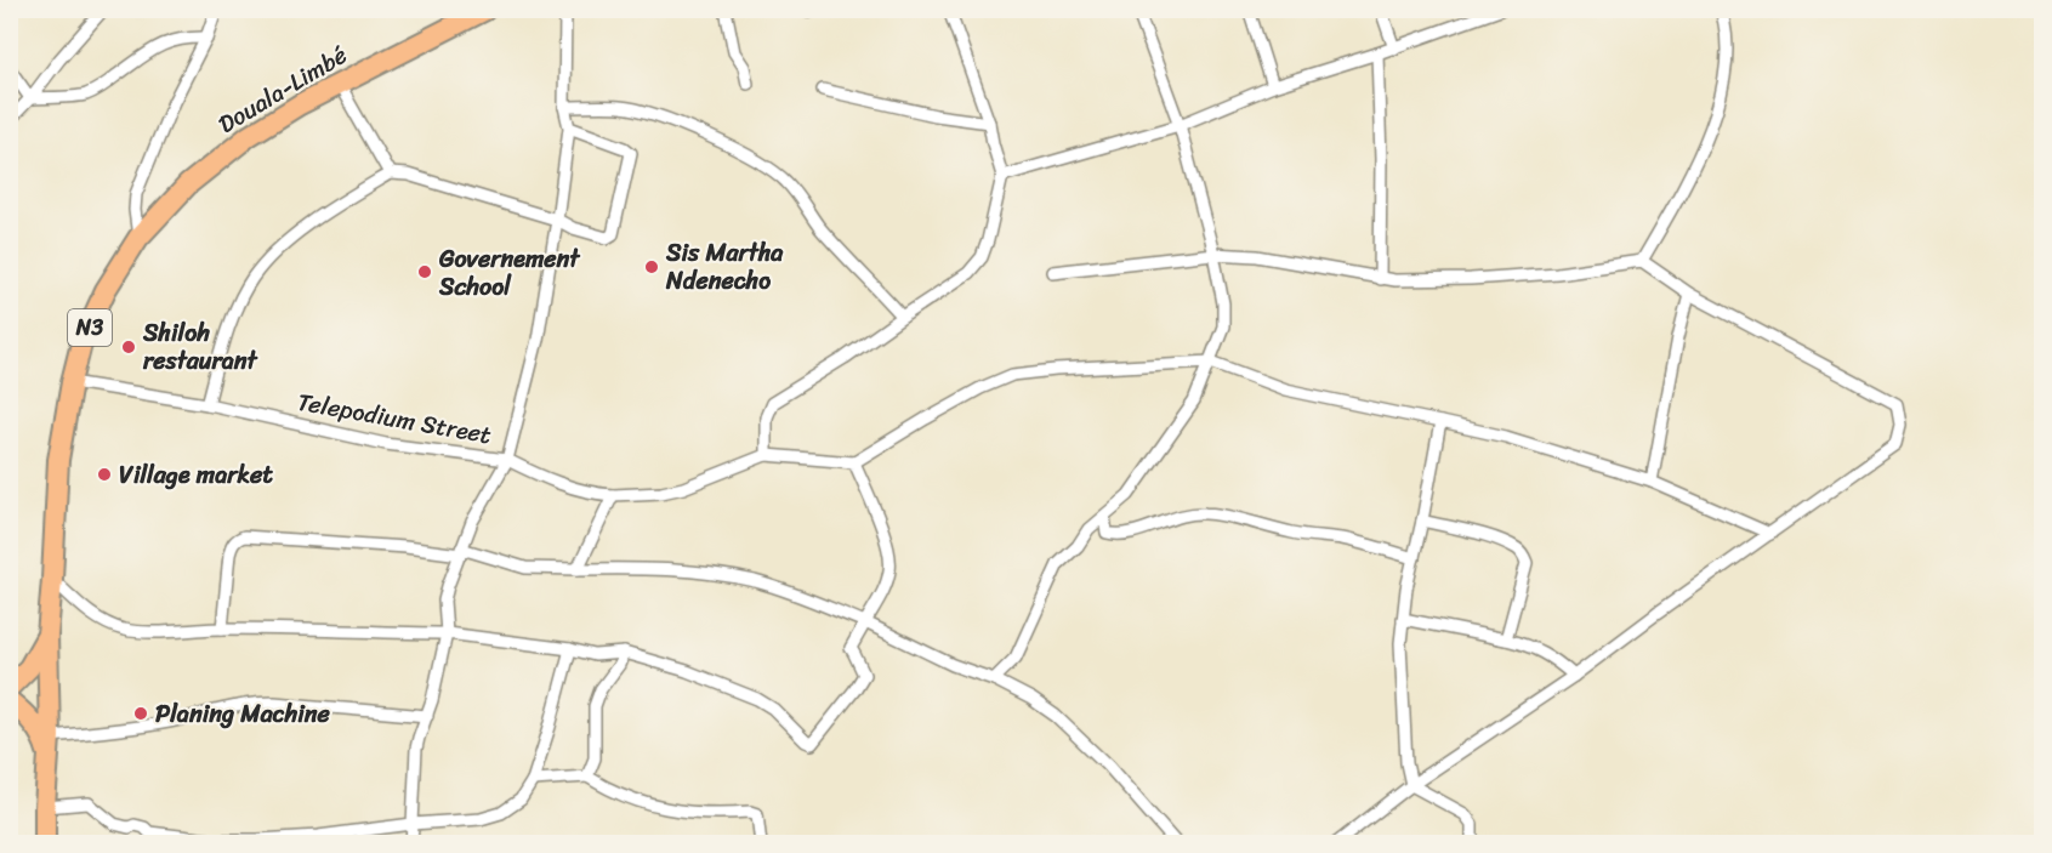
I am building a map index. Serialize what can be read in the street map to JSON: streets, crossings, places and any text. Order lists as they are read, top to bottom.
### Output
{
  "streets": {
    "highway": ["Douala-Limbé", "N3"],
    "street": ["Telepodium Street"]
  },
  "crossings": [
    ["Douala-Limbé", "Telepodium Street"]
  ],
  "places": [
    "Sis Martha Ndenecho",
    "Governement School",
    "Shiloh restaurant",
    "Village market",
    "Planing Machine"
  ]
}
